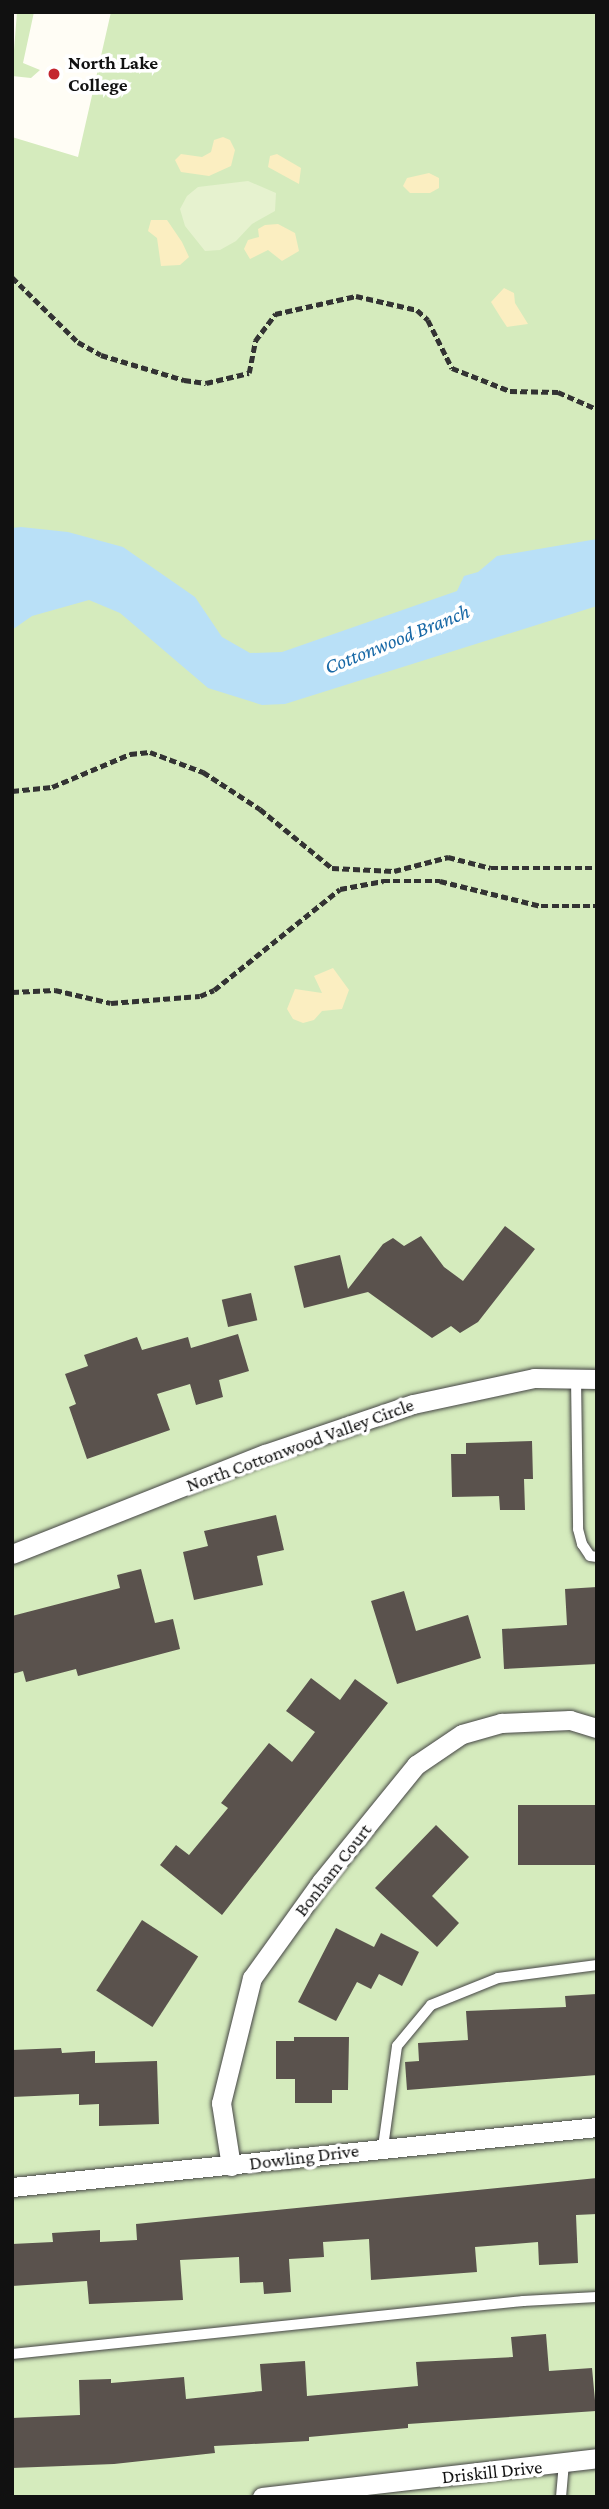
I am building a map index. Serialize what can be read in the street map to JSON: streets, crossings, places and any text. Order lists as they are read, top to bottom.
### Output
{
  "streets": {
    "street": [
      "North Cottonwood Valley Circle",
      "Bonham Court",
      "Dowling Drive",
      "Driskill Drive"
    ]
  },
  "crossings": [
    ["Bonham Court", "Dowling Drive"]
  ],
  "water": ["Cottonwood Branch"],
  "places": ["North Lake College"]
}
